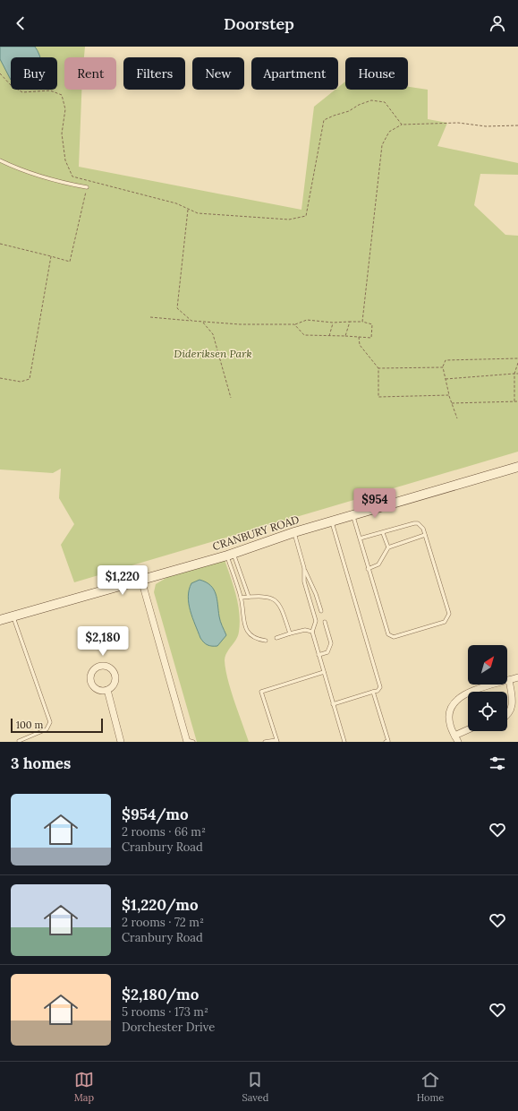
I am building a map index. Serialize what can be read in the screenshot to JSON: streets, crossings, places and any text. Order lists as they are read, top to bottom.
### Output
{
  "streets": {
    "main road": ["CRANBURY ROAD"]
  },
  "parks": ["Dideriksen Park"],
  "scale_bar": "100 m",
  "north": "top right",
  "page": {
    "header": "Doorstep",
    "chip": [
      "Buy",
      "Rent",
      "Filters",
      "New",
      "Apartment",
      "House"
    ],
    "price": ["$954", "$1,220", "$2,180"],
    "scale": "100 m",
    "heading": "3 homes",
    "list": [
      {
        "name": "$954/mo",
        "note": "2 rooms · 66 m² · Cranbury Road"
      },
      {
        "name": "$1,220/mo",
        "note": "2 rooms · 72 m² · Cranbury Road"
      },
      {
        "name": "$2,180/mo",
        "note": "5 rooms · 173 m² · Dorchester Drive"
      }
    ],
    "tabs": ["Map", "Saved", "Home"]
  }
}
